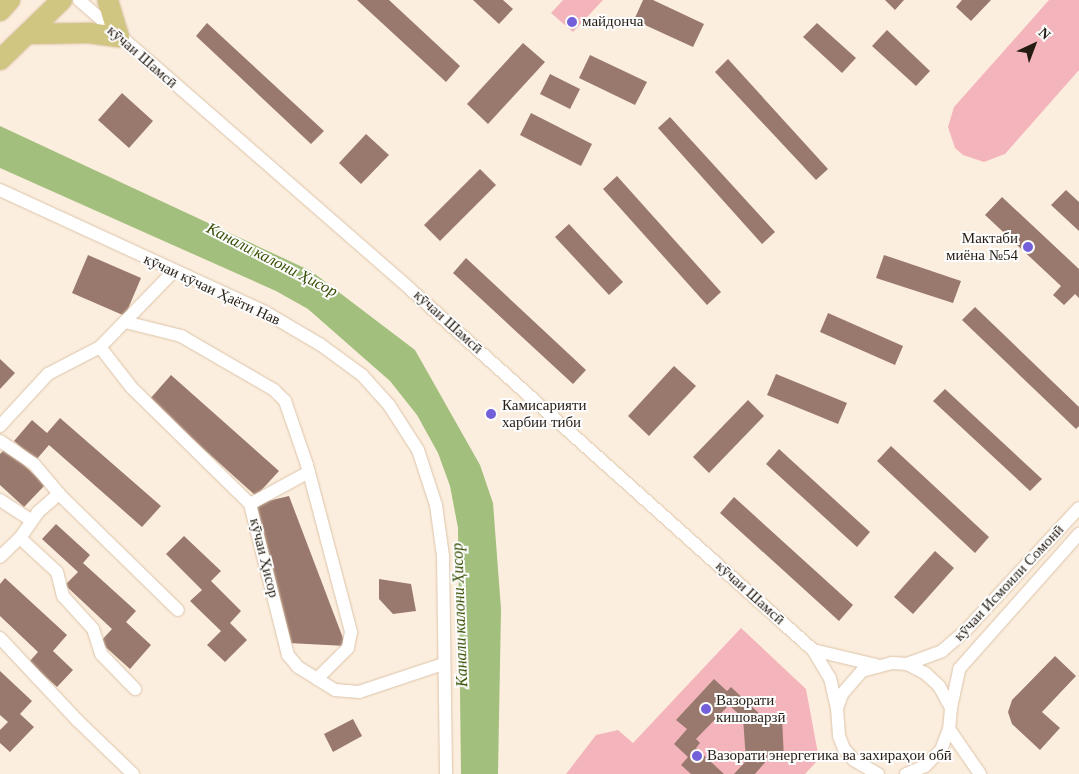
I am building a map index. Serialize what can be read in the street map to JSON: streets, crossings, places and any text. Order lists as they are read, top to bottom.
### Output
{
  "streets": {
    "street": [
      "кӯчаи Шамсӣ",
      "кӯчаи кӯчаи Ҳаёти Нав",
      "кӯчаи Ҳисор",
      "кӯчаи Исмоили Сомонӣ"
    ]
  },
  "crossings": [
    ["кӯчаи Шамсӣ", "кӯчаи Исмоили Сомонӣ"],
    ["кӯчаи кӯчаи Ҳаёти Нав", "кӯчаи Ҳисор"]
  ],
  "water": ["Канали калони Ҳисор"],
  "places": [
    "майдонча",
    "Мактаби миёна №54",
    "Камисарияти харбии тиби",
    "Вазорати кишоварзӣ",
    "Вазорати энергетика ва захираҳои обӣ"
  ],
  "north": "top right"
}
